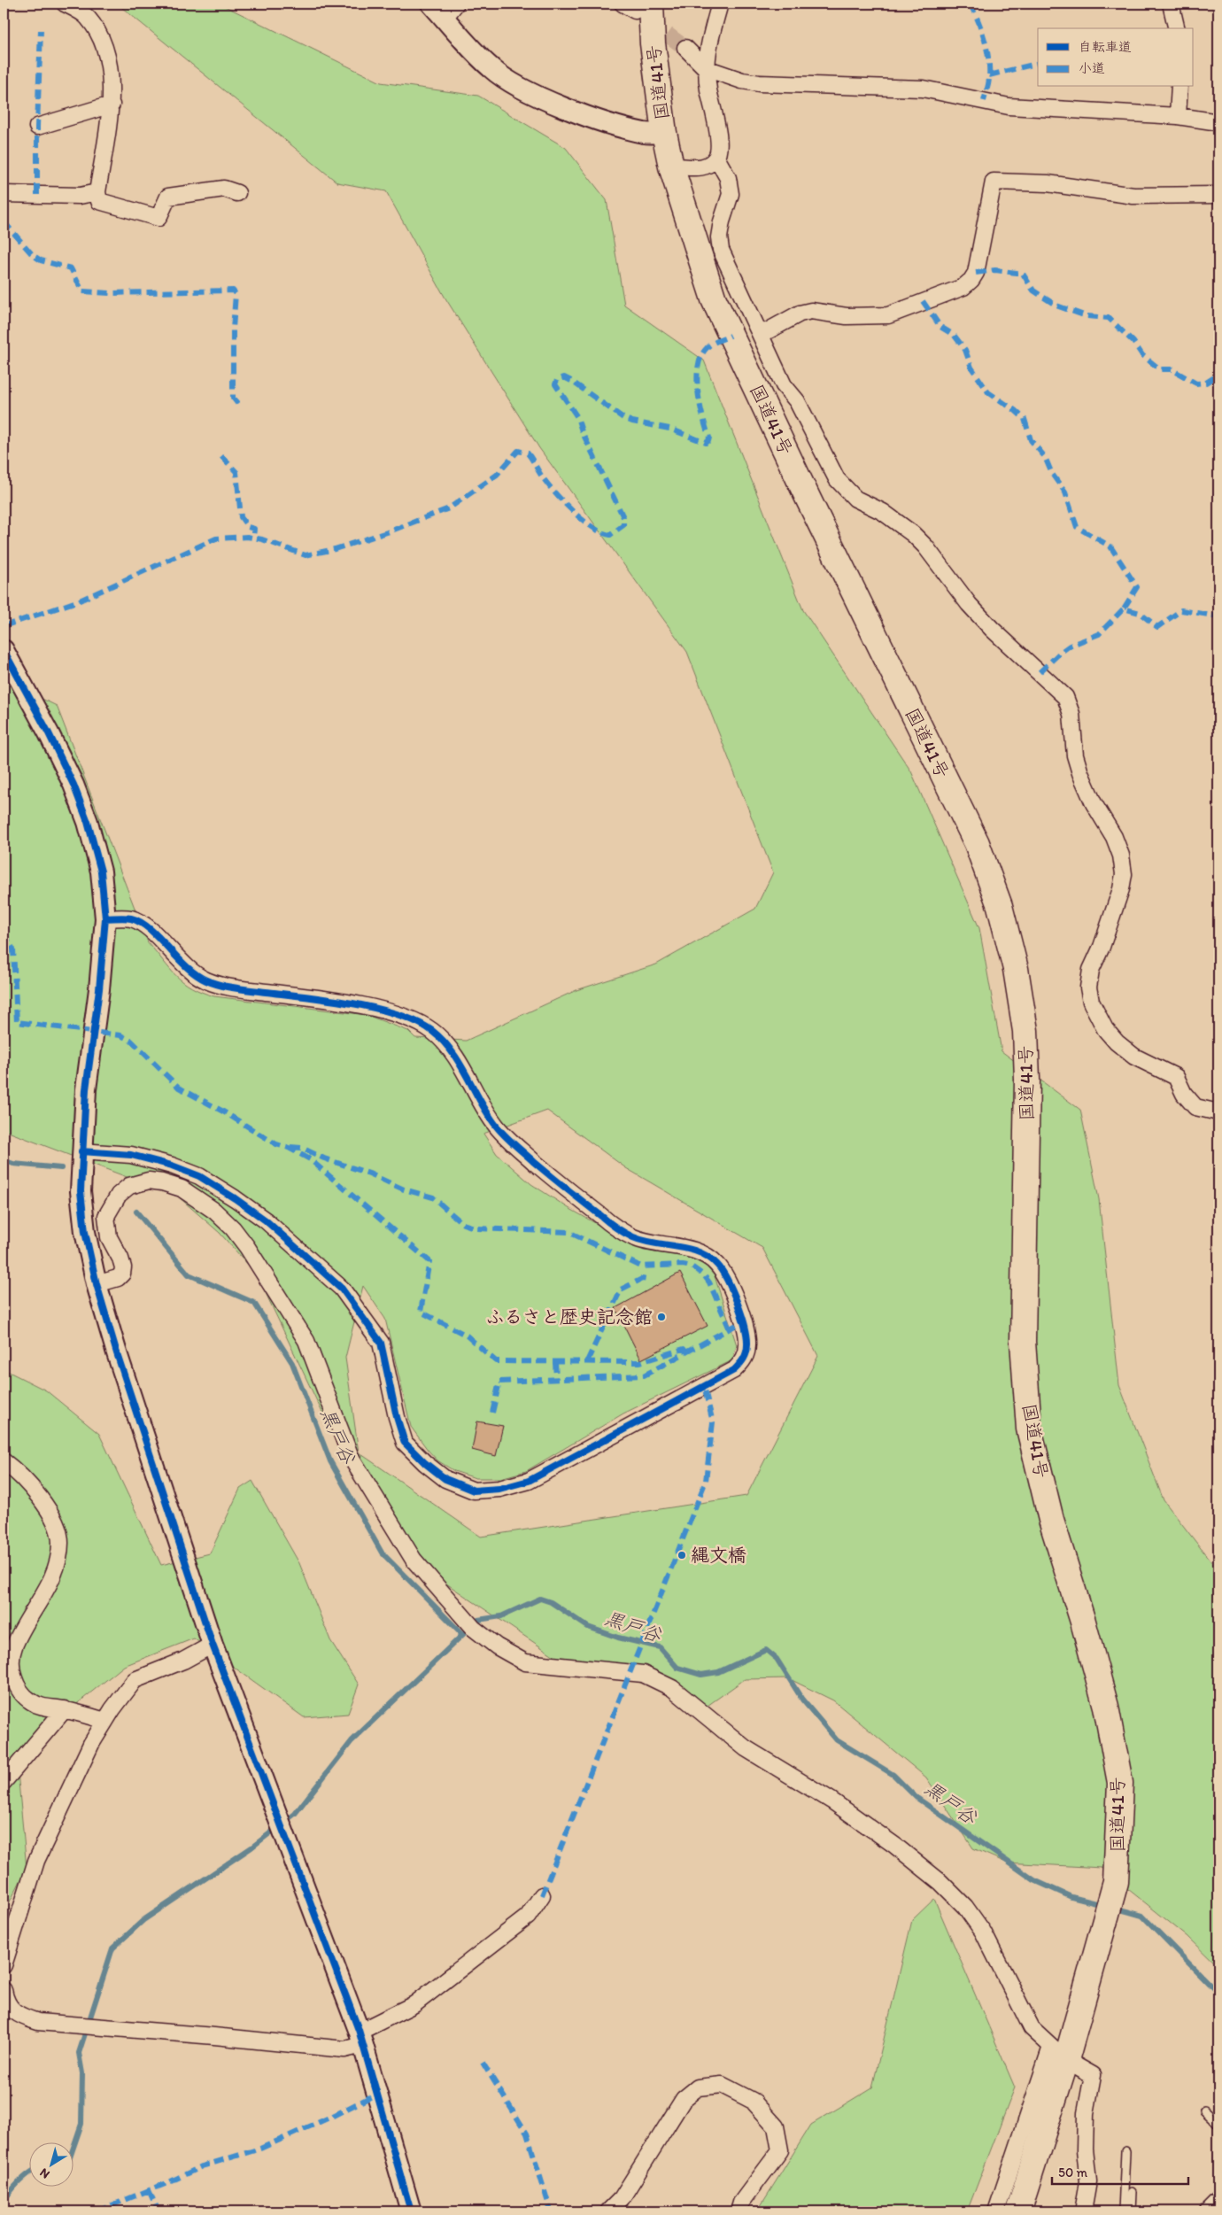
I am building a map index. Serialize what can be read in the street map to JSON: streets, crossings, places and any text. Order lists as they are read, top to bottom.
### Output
{
  "streets": {
    "highway": ["国道41号"]
  },
  "water": ["黒戸谷"],
  "places": ["ふるさと歴史記念館", "縄文橋"],
  "legend": ["自転車道", "小道"],
  "scale_bar": "50 m",
  "north": "bottom left"
}
